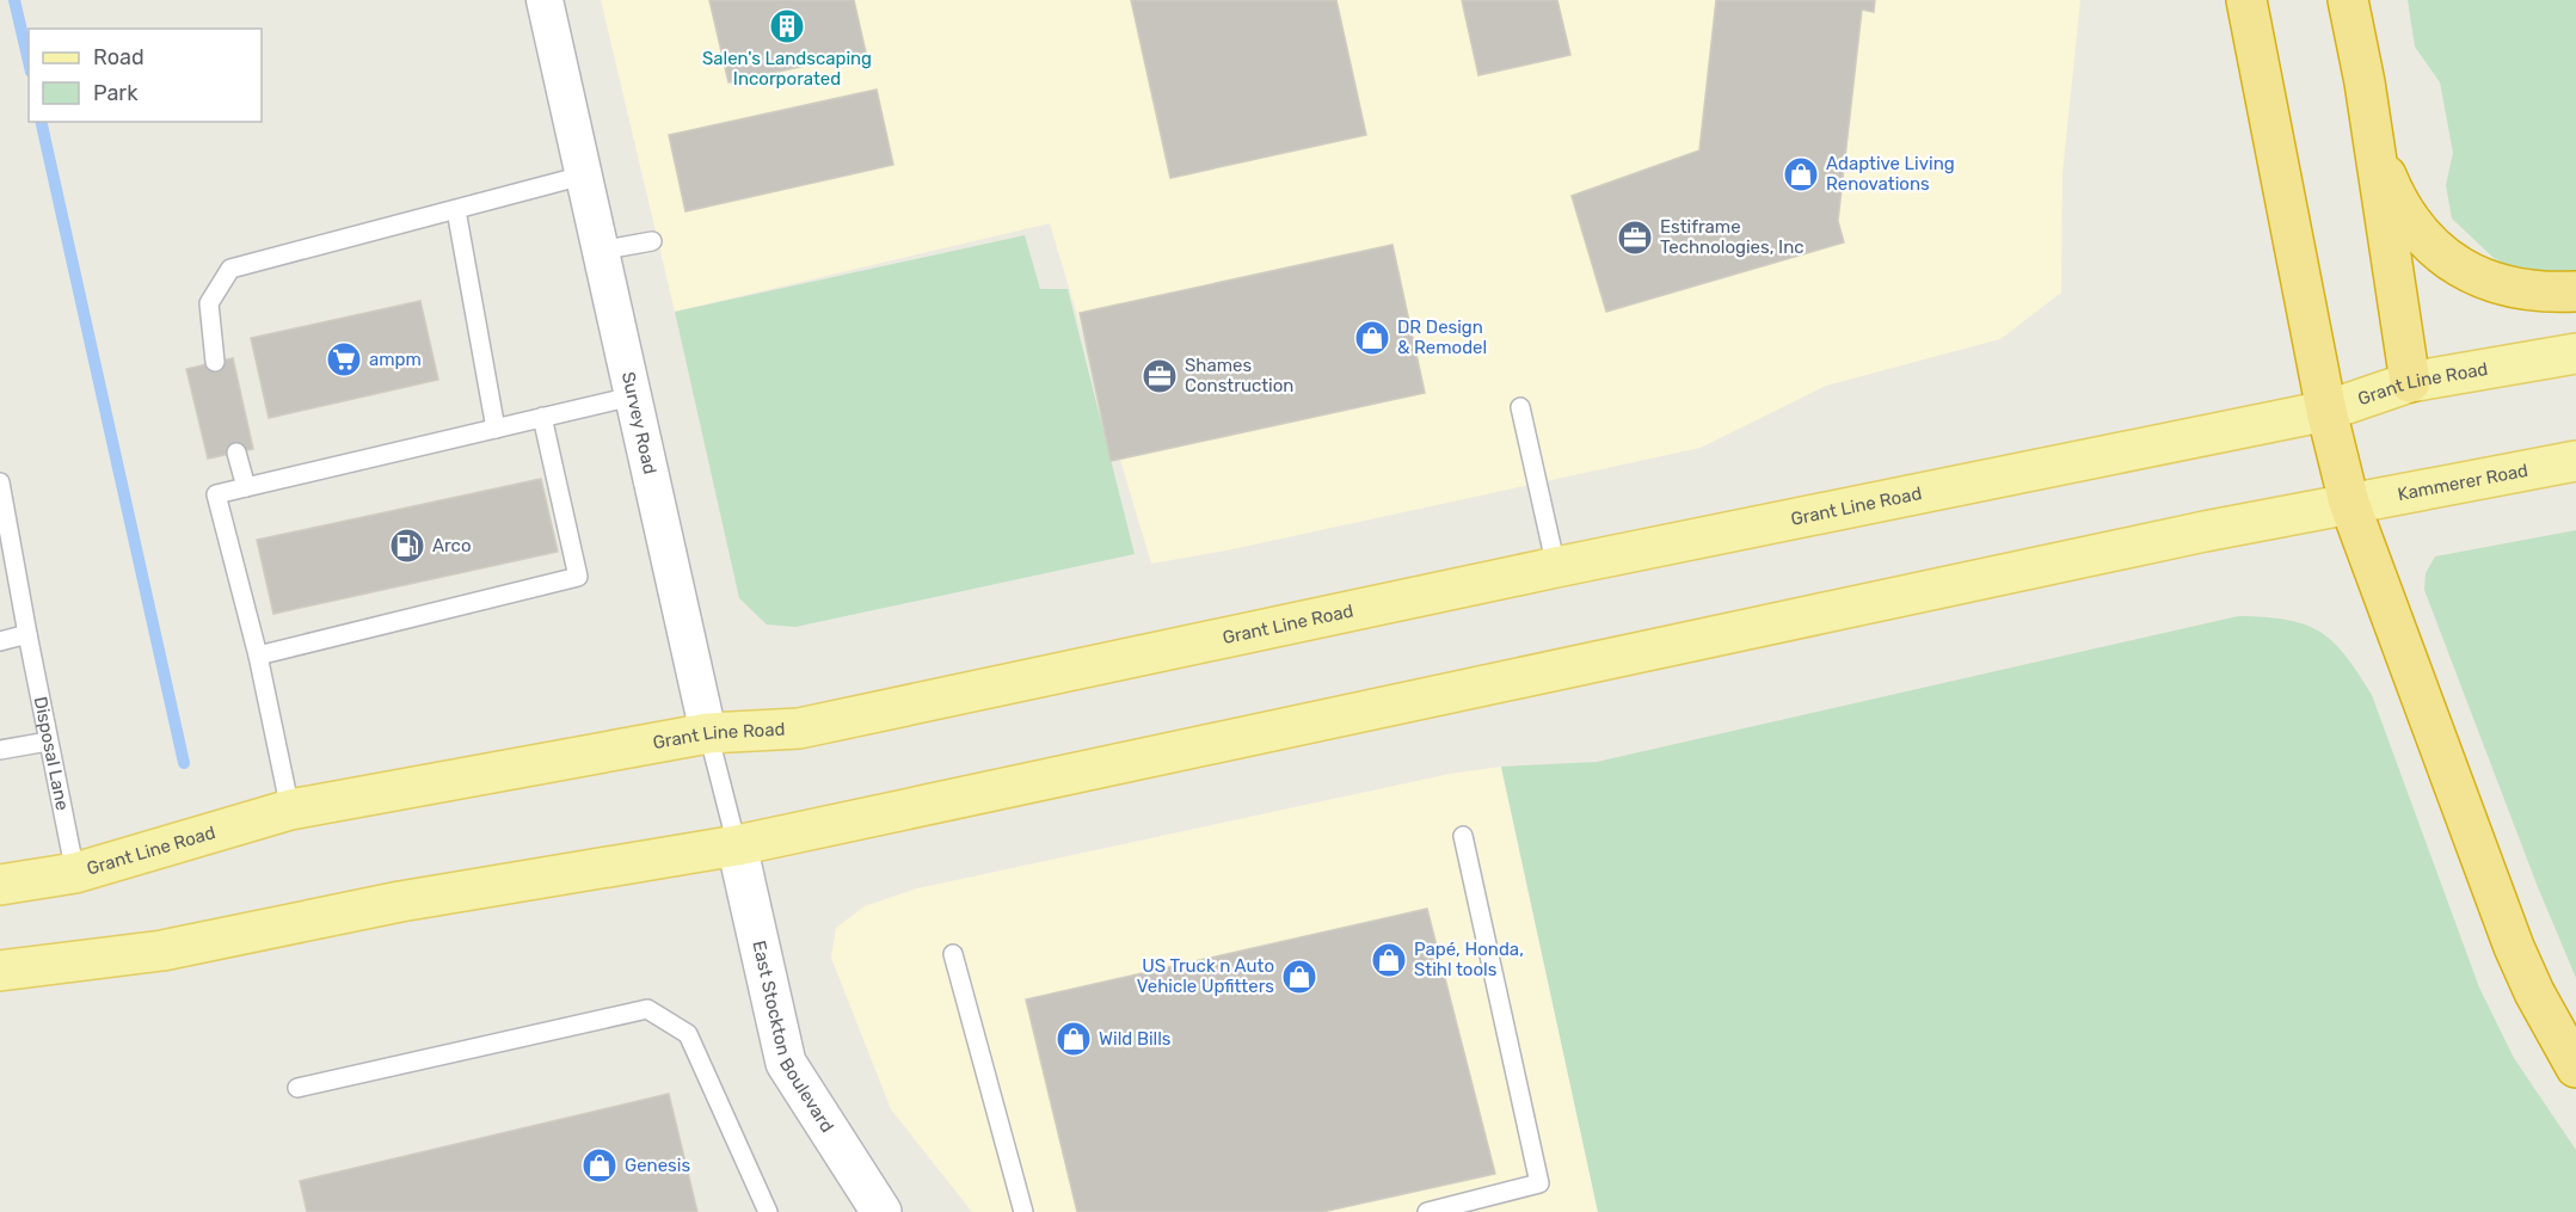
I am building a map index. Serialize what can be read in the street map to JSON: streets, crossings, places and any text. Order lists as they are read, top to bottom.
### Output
{
  "streets": {
    "main road": ["Grant Line Road", "Kammerer Road", "East Stockton Boulevard"],
    "street": ["Survey Road"],
    "lane": ["Disposal Lane"]
  },
  "crossings": [
    ["Grant Line Road", "Survey Road"],
    ["Grant Line Road", "Disposal Lane"],
    ["Survey Road", "East Stockton Boulevard"]
  ],
  "places": {
    "building": ["Salen's Landscaping Incorporated"],
    "shop": [
      "Adaptive Living Renovations",
      "DR Design & Remodel",
      "Papé, Honda, Stihl tools",
      "US Truck n Auto Vehicle Upfitters",
      "Wild Bills",
      "Genesis"
    ],
    "office": ["Estiframe Technologies, Inc", "Shames Construction"],
    "supermarket": ["ampm"],
    "fuel station": ["Arco"]
  },
  "legend": ["Road", "Park"]
}
